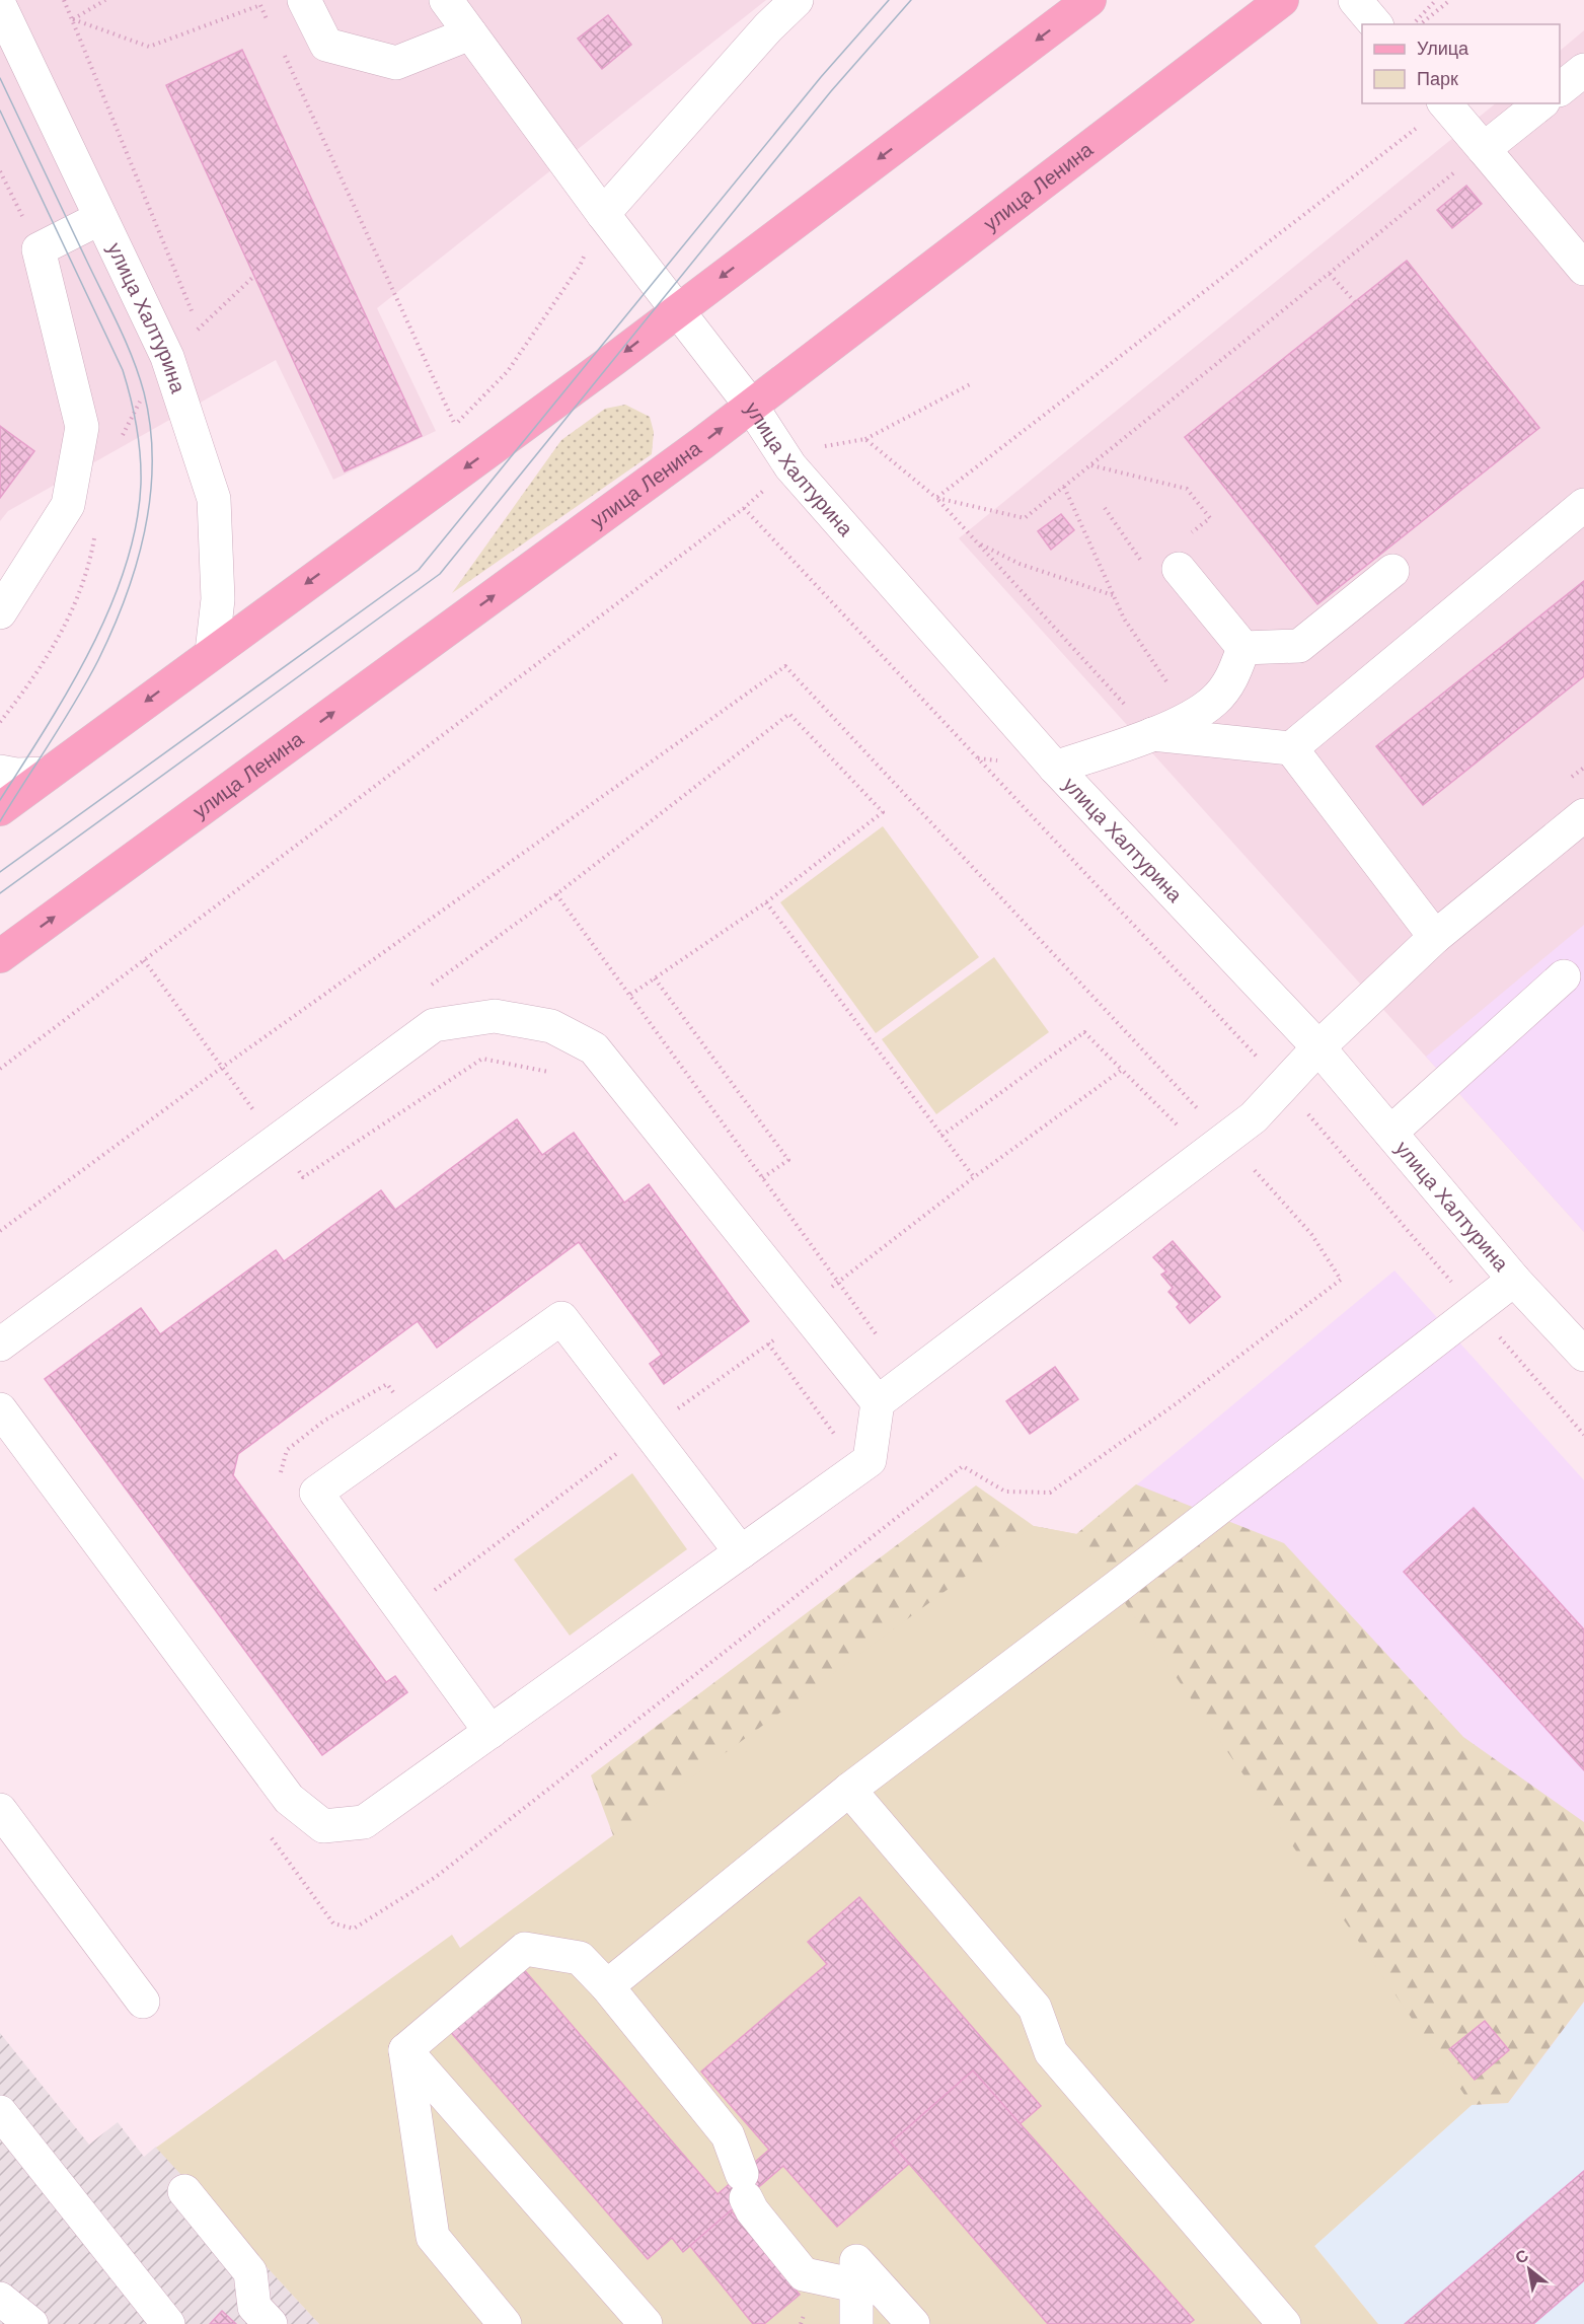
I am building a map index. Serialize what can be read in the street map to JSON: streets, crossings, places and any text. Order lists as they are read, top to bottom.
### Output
{
  "streets": {
    "main road": ["улица Ленина"],
    "street": ["улица Халтурина"]
  },
  "crossings": [
    ["улица Ленина", "улица Халтурина"]
  ],
  "legend": ["Улица", "Парк"],
  "north": "top left"
}
